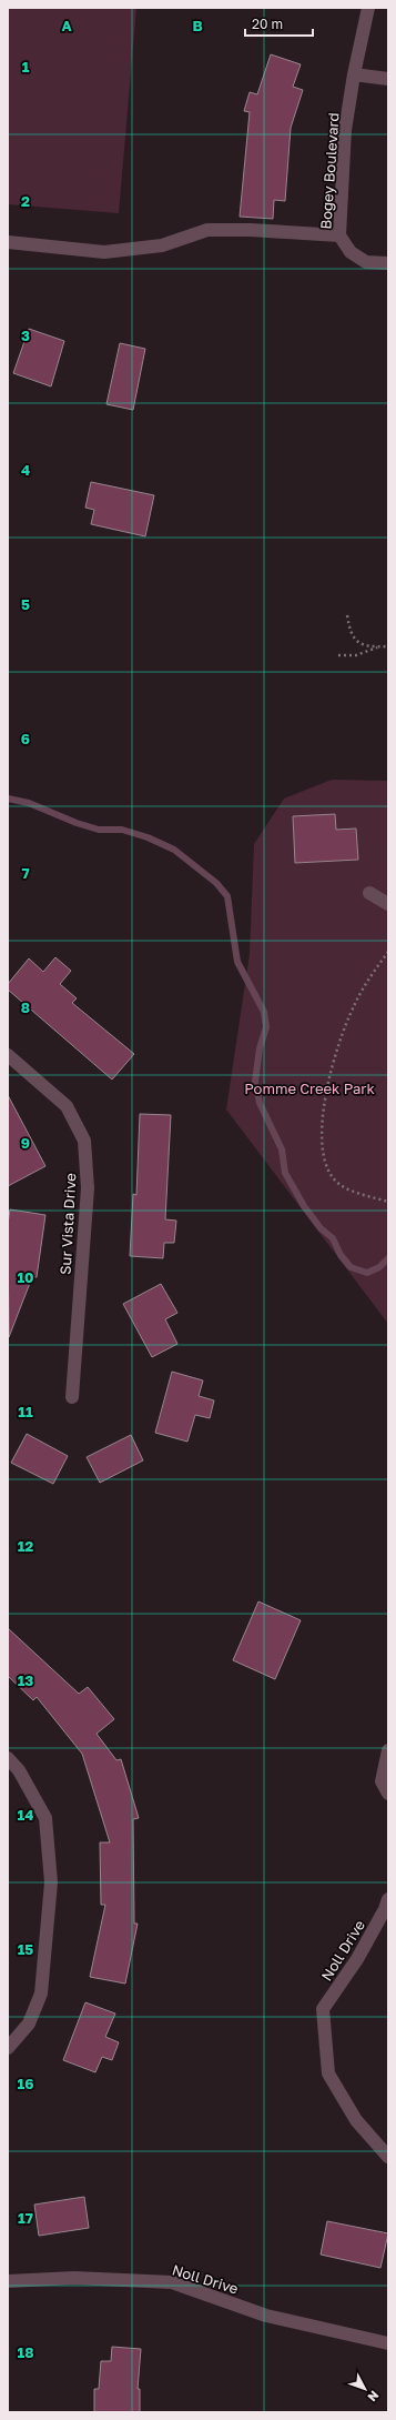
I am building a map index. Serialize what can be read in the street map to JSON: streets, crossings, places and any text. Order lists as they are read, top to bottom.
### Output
{
  "streets": {
    "street": ["Bogey Boulevard", "Sur Vista Drive", "Noll Drive"]
  },
  "parks": ["Pomme Creek Park"],
  "scale_bar": "20 m",
  "north": "bottom right",
  "grid": {
    "columns": ["A", "B"],
    "rows": [
      "1",
      "2",
      "3",
      "4",
      "5",
      "6",
      "7",
      "8",
      "9",
      "10",
      "11",
      "12",
      "13",
      "14",
      "15",
      "16",
      "17",
      "18"
    ]
  }
}
